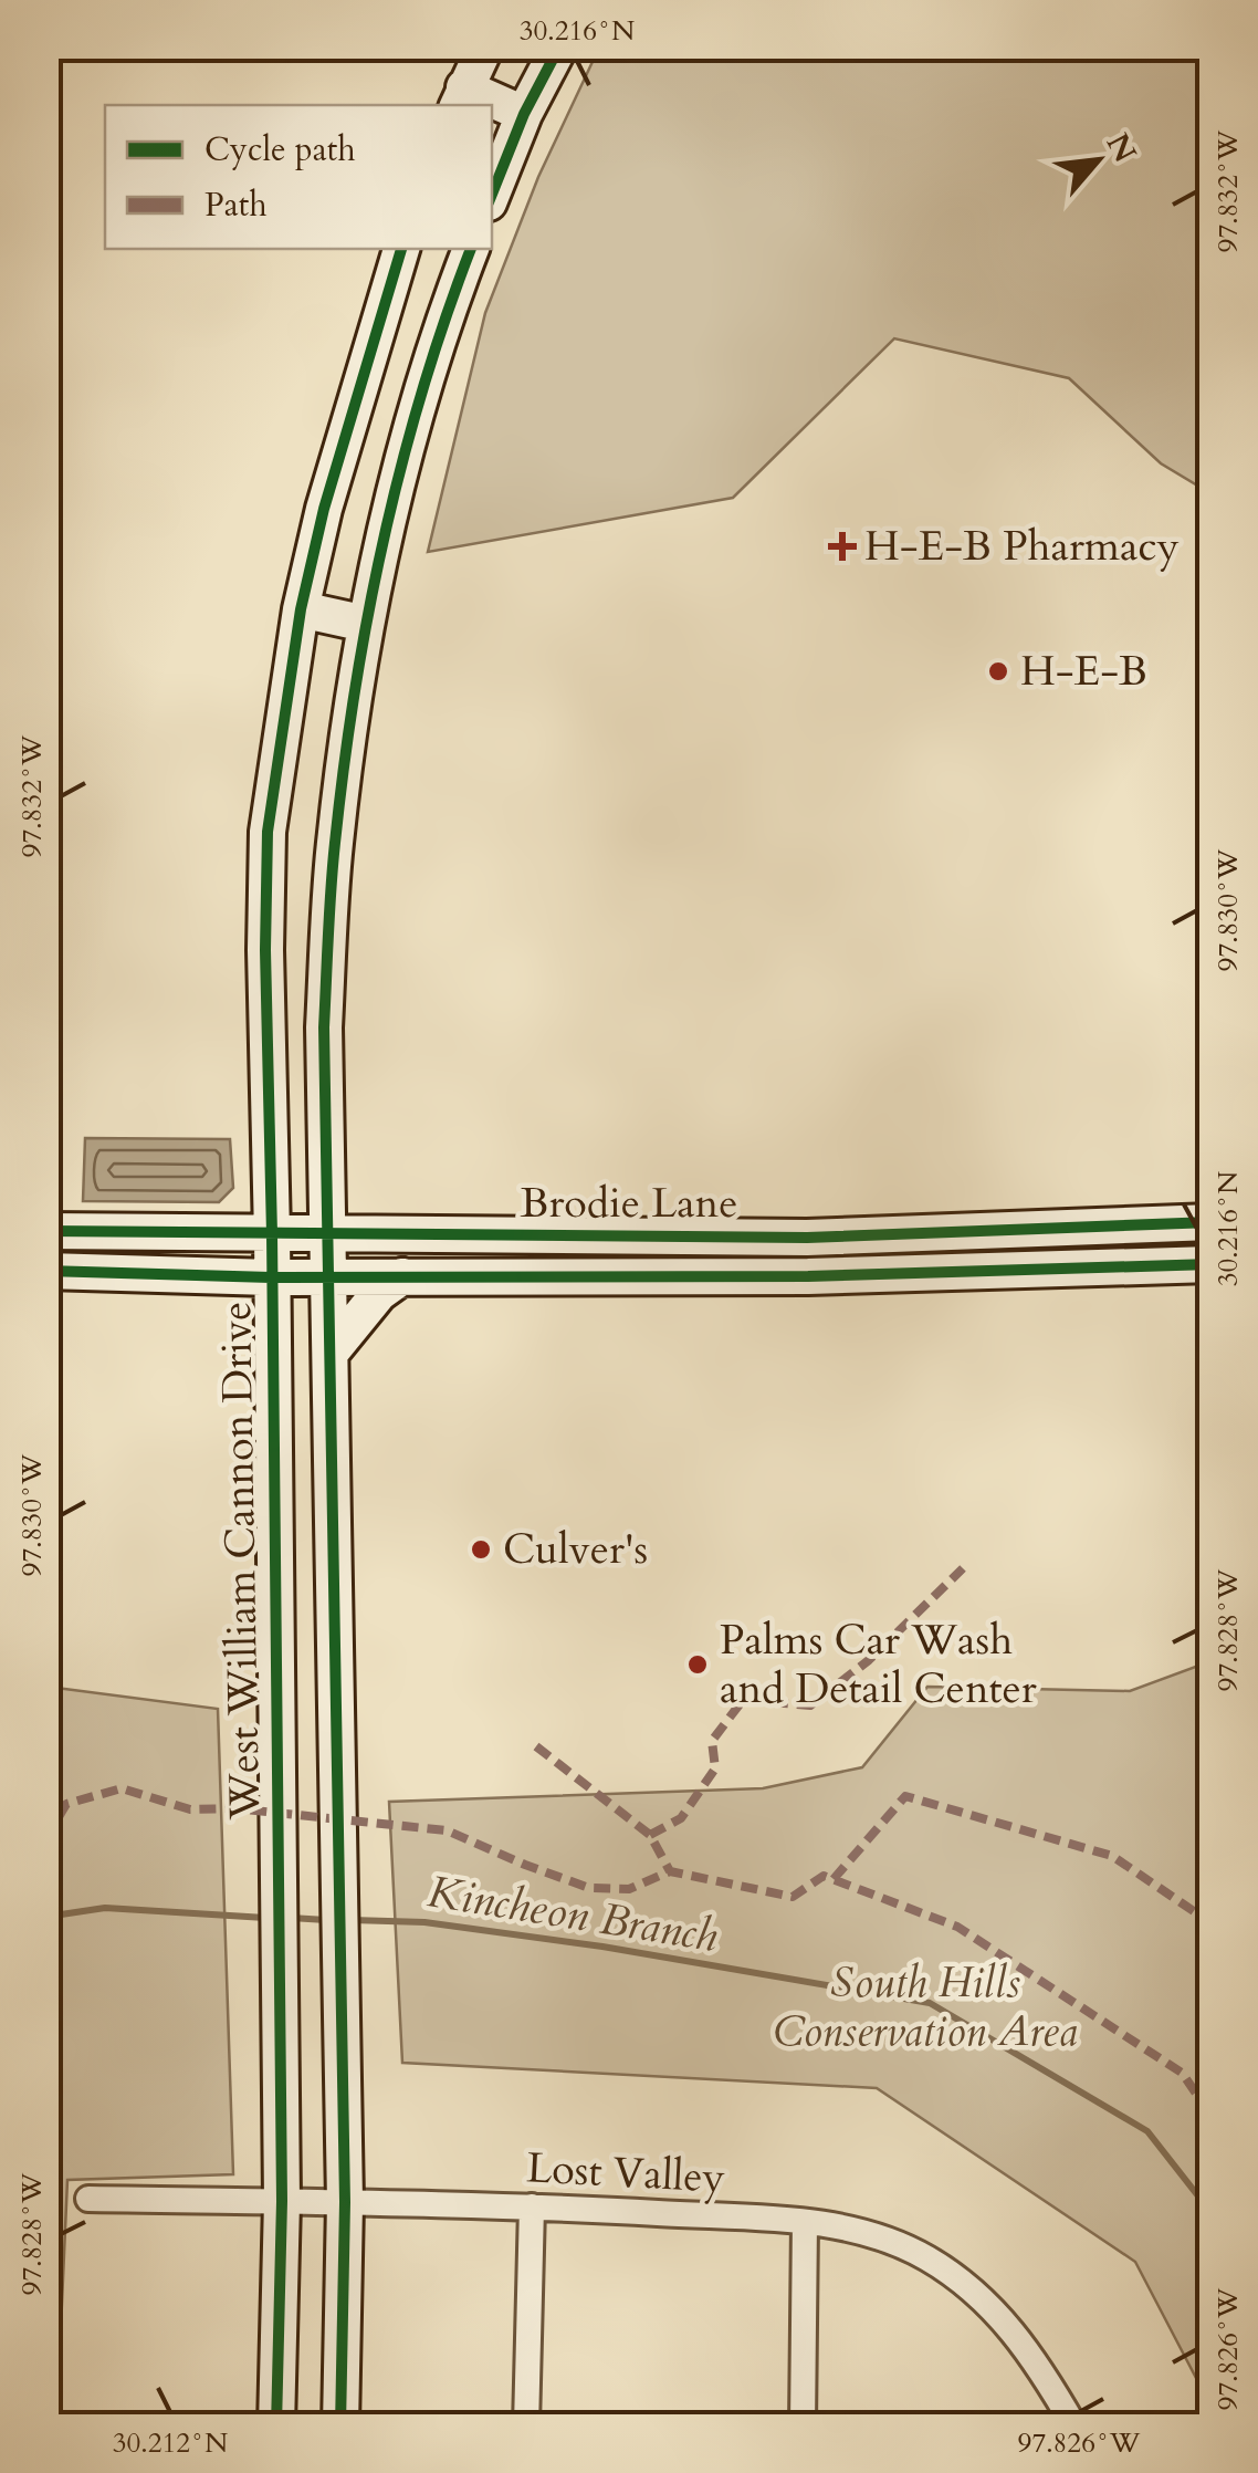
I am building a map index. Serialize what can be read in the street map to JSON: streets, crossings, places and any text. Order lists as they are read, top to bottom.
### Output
{
  "streets": {
    "main road": ["Brodie Lane", "West William Cannon Drive"],
    "street": ["Lost Valley"]
  },
  "crossings": [
    ["Brodie Lane", "West William Cannon Drive"],
    ["West William Cannon Drive", "Lost Valley"]
  ],
  "water": ["Kincheon Branch"],
  "parks": ["South Hills Conservation Area"],
  "places": {
    "health": ["H-E-B Pharmacy"],
    "other": ["H-E-B", "Culver's", "Palms Car Wash and Detail Center"]
  },
  "legend": ["Cycle path", "Path"],
  "north": "top right",
  "coordinates": [
    "30.216°N",
    "97.832°W",
    "97.830°W",
    "97.828°W",
    "97.826°W",
    "30.212°N"
  ]
}
